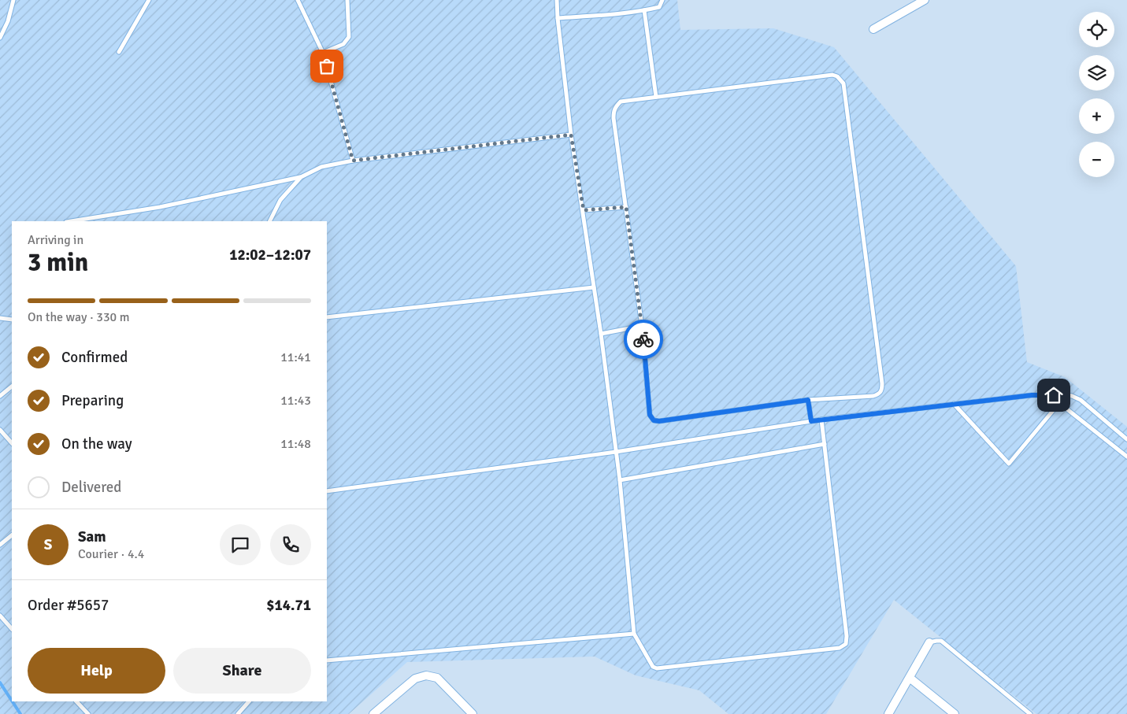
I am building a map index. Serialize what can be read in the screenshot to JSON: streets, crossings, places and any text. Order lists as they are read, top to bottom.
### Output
{
  "page": {
    "map_buttons": ["+", "−"],
    "heading": ["3 min", "Arriving in", "12:02–12:07"],
    "panel": [
      "Sam",
      "Courier · 4.4",
      "Order #5657",
      "$14.71"
    ],
    "bar": "On the way · 330 m",
    "list": [
      ["Confirmed", "11:41"],
      ["Preparing", "11:43"],
      ["On the way", "11:48"],
      "Delivered"
    ],
    "round": "S",
    "buttons": ["Help", "Share"]
  }
}
